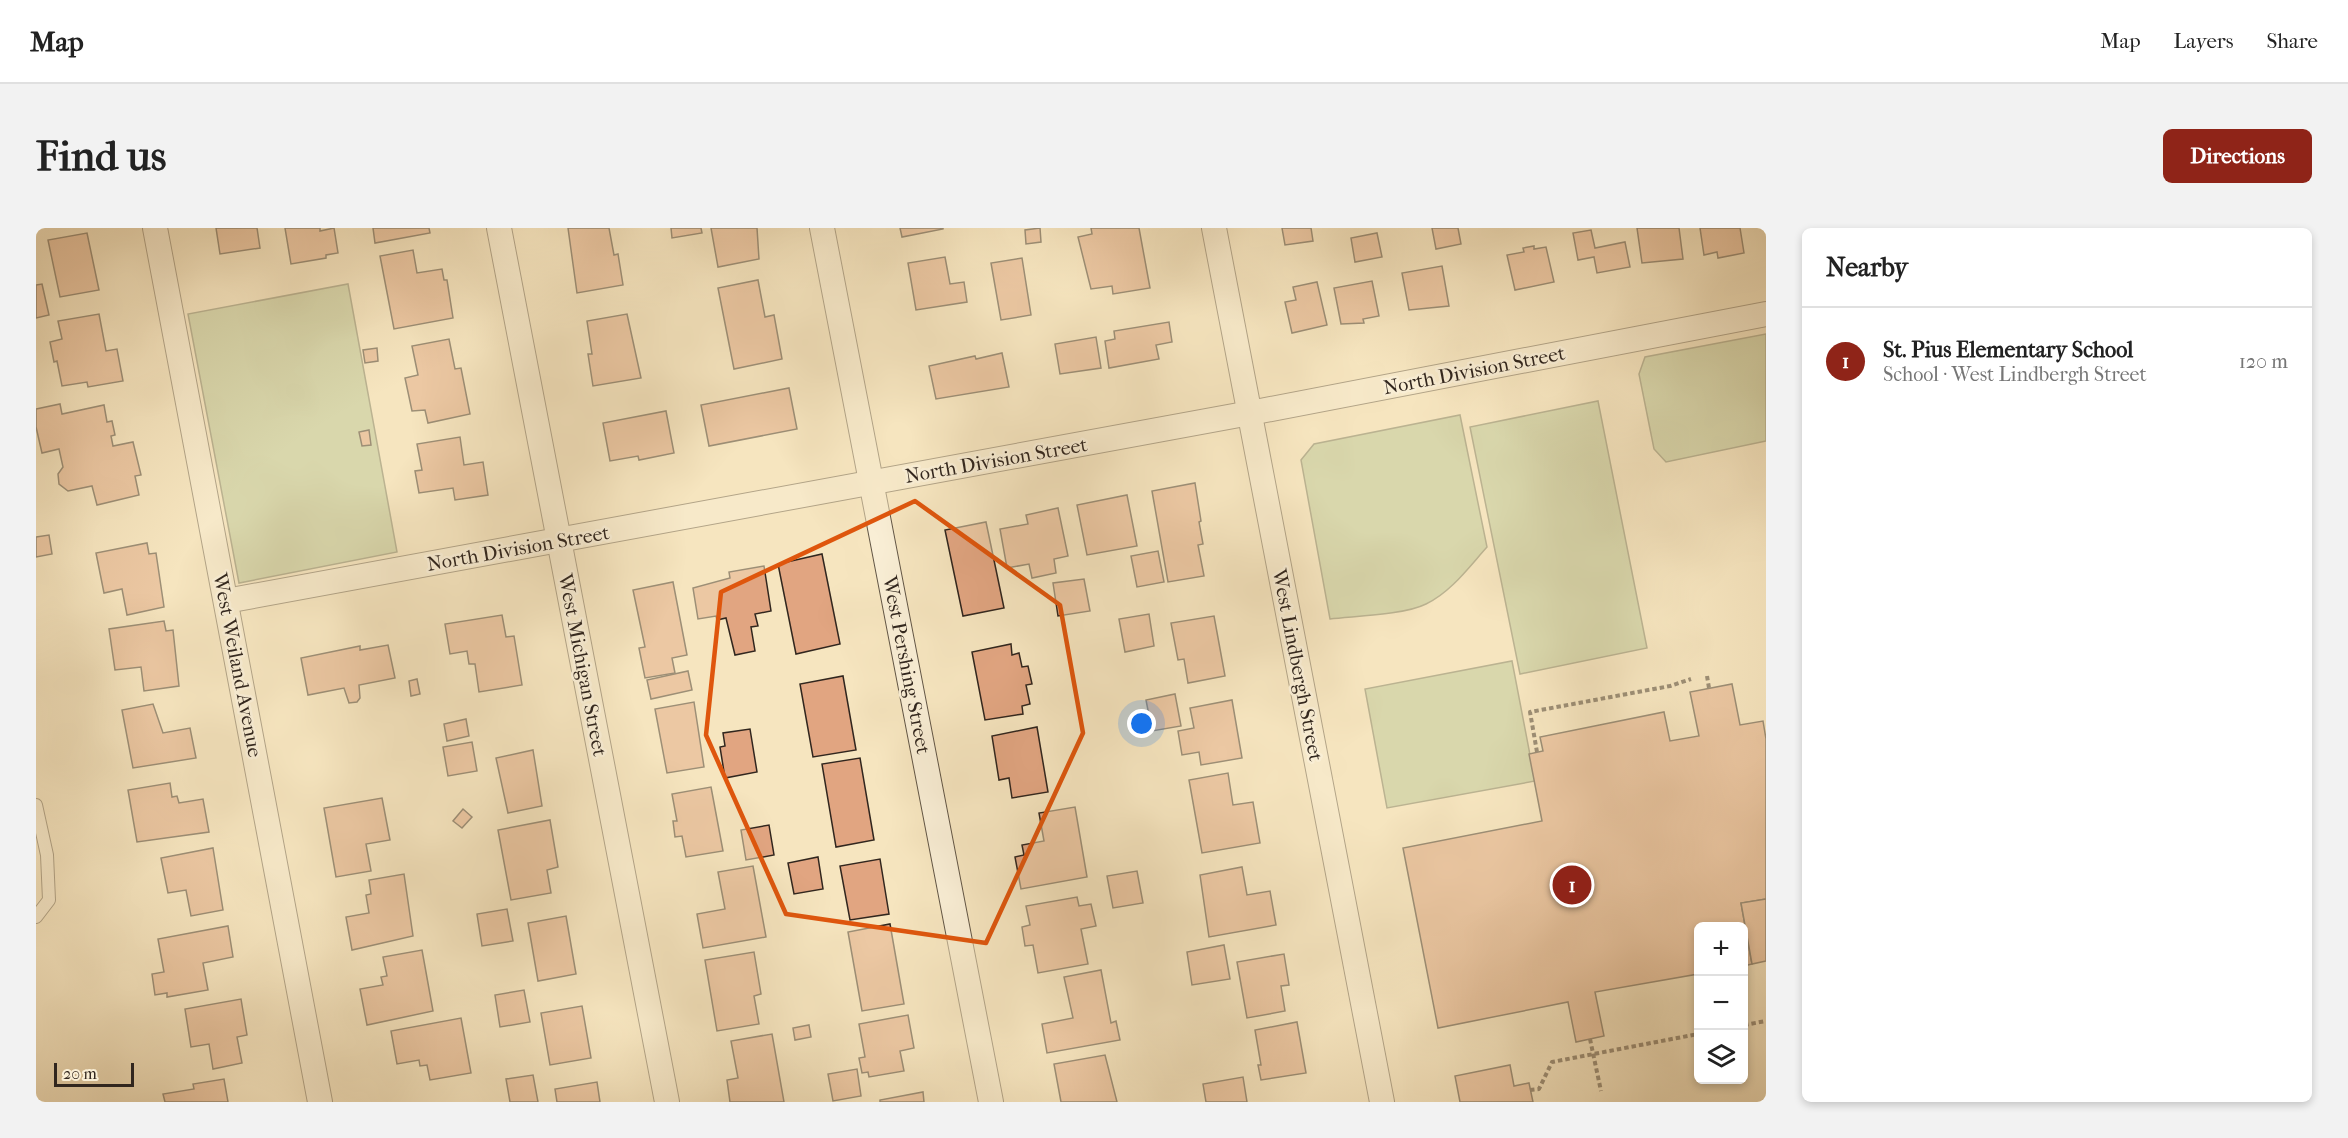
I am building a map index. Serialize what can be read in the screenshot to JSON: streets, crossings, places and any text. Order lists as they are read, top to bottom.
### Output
{
  "streets": {
    "street": [
      "North Division Street",
      "West Weiland Avenue",
      "West Michigan Street",
      "West Pershing Street",
      "West Lindbergh Street"
    ]
  },
  "crossings": [
    ["North Division Street", "West Weiland Avenue"],
    ["North Division Street", "West Michigan Street"],
    ["North Division Street", "West Pershing Street"],
    ["North Division Street", "West Lindbergh Street"]
  ],
  "scale_bar": "20 m",
  "page": {
    "header": "Map",
    "nav": ["Map", "Layers", "Share"],
    "buttons": "Directions",
    "title": "Find us",
    "heading": "Nearby",
    "list": [
      {
        "mark": "1",
        "name": "St. Pius Elementary School",
        "note": "School · West Lindbergh Street",
        "value": "120 m"
      }
    ],
    "pins": "1",
    "map_buttons": ["+", "−"],
    "scale": "20 m"
  }
}
